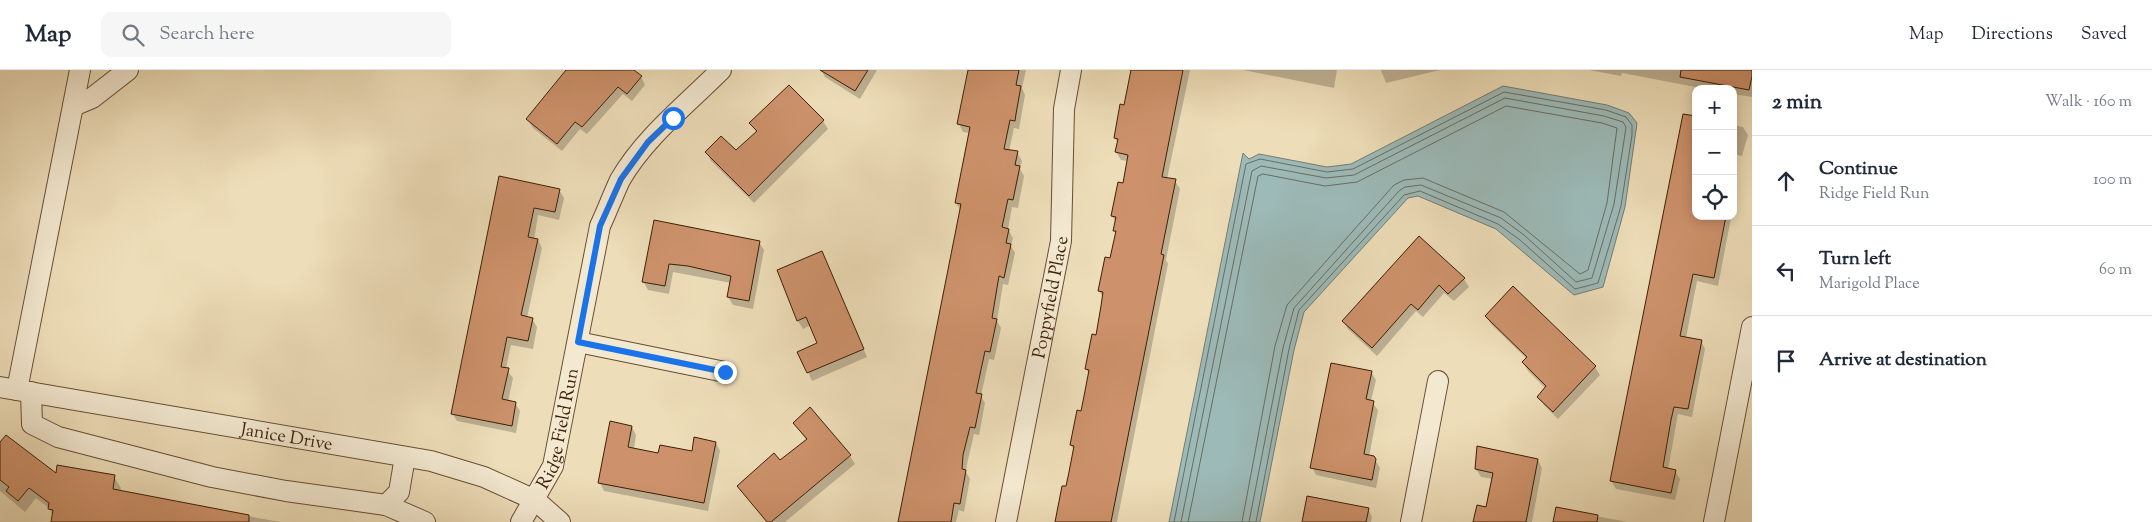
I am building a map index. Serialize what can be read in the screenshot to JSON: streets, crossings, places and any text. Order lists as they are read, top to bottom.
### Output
{
  "streets": {
    "street": ["Poppyfield Place", "Ridge Field Run", "Janice Drive"]
  },
  "crossings": [
    ["Ridge Field Run", "Janice Drive"]
  ],
  "page": {
    "header": "Map",
    "search": "Search here",
    "nav": ["Map", "Directions", "Saved"],
    "heading": ["2 min", "Walk · 160 m"],
    "map_buttons": ["+", "−"],
    "list": [
      ["Continue", "Ridge Field Run", "100 m"],
      ["Turn left", "Marigold Place", "60 m"],
      "Arrive at destination"
    ]
  }
}
